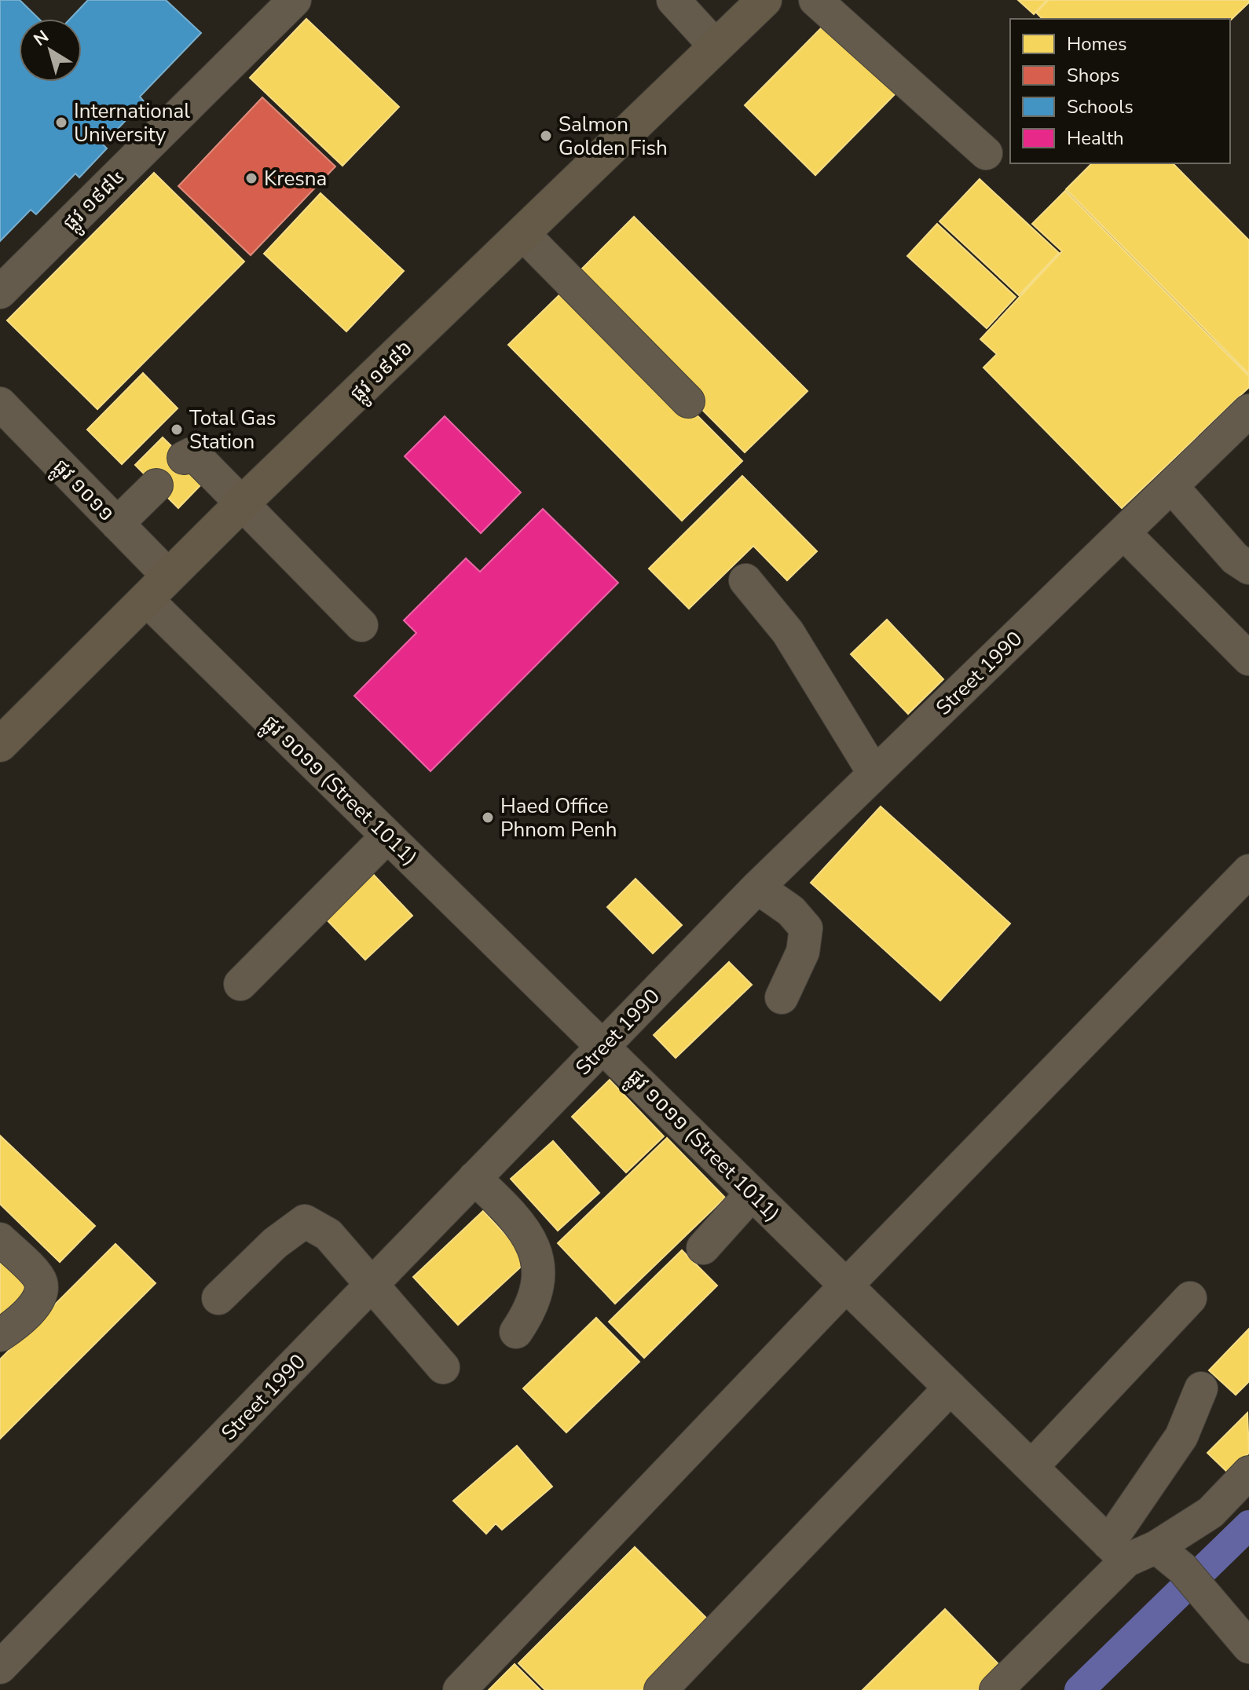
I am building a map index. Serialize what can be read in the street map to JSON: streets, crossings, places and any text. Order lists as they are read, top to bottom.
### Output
{
  "streets": {
    "main road": ["ផ្លូវ ១៩៨៦"],
    "street": [
      "ផ្លូវ ១៩៨៤",
      "ផ្លូវ ១០១១",
      "Street 1990",
      "ផ្លូវ ១០១១ (Street 1011)"
    ]
  },
  "crossings": [
    ["ផ្លូវ ១៩៨៦", "ផ្លូវ ១០១១"],
    ["ផ្លូវ ១៩៨៦", "ផ្លូវ ១០១១ (Street 1011)"],
    ["ផ្លូវ ១០១១", "ផ្លូវ ១០១១ (Street 1011)"],
    ["Street 1990", "ផ្លូវ ១០១១ (Street 1011)"]
  ],
  "places": [
    "International University",
    "Salmon Golden Fish",
    "Kresna",
    "Total Gas Station",
    "Haed Office Phnom Penh"
  ],
  "legend": [
    "Homes",
    "Shops",
    "Schools",
    "Health"
  ],
  "north": "top left"
}
